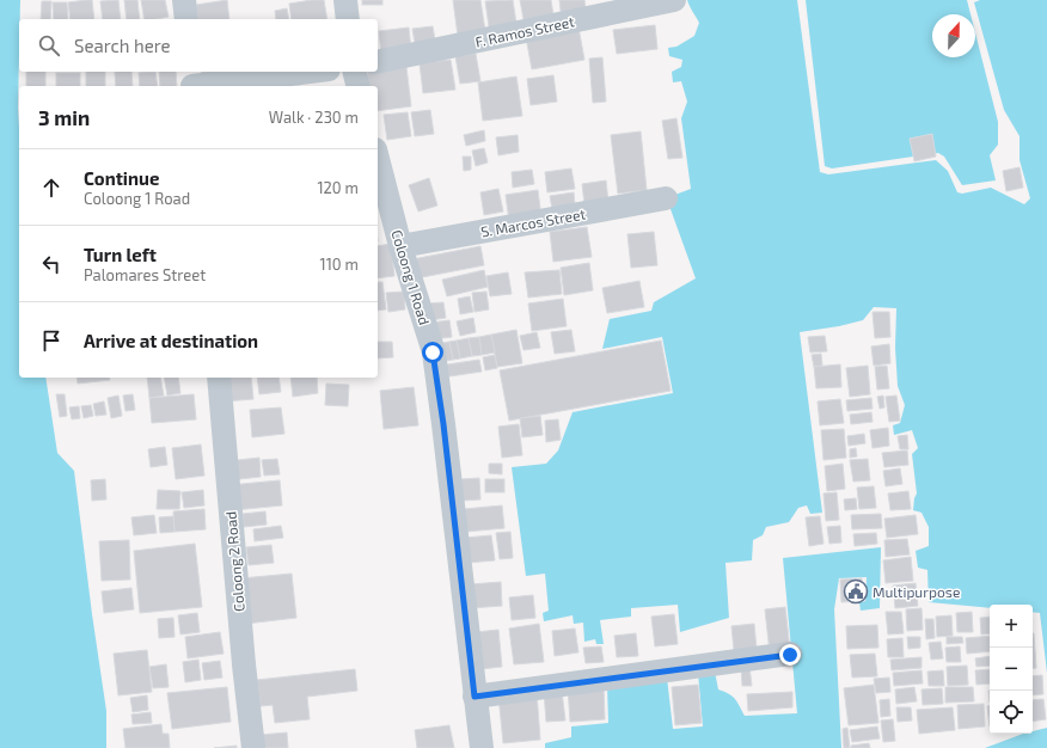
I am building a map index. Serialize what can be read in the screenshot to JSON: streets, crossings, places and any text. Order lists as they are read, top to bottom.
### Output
{
  "streets": {
    "street": [
      "F. Ramos Street",
      "S. Marcos Street",
      "Coloong 1 Road",
      "Coloong 2 Road"
    ]
  },
  "crossings": [
    ["S. Marcos Street", "Coloong 1 Road"]
  ],
  "places": {
    "public building": ["Multipurpose"]
  },
  "north": "top",
  "page": {
    "search": "Search here",
    "heading": ["3 min", "Walk · 230 m"],
    "list": [
      ["Continue", "Coloong 1 Road", "120 m"],
      ["Turn left", "Palomares Street", "110 m"],
      "Arrive at destination"
    ],
    "map_buttons": ["+", "−"]
  }
}
